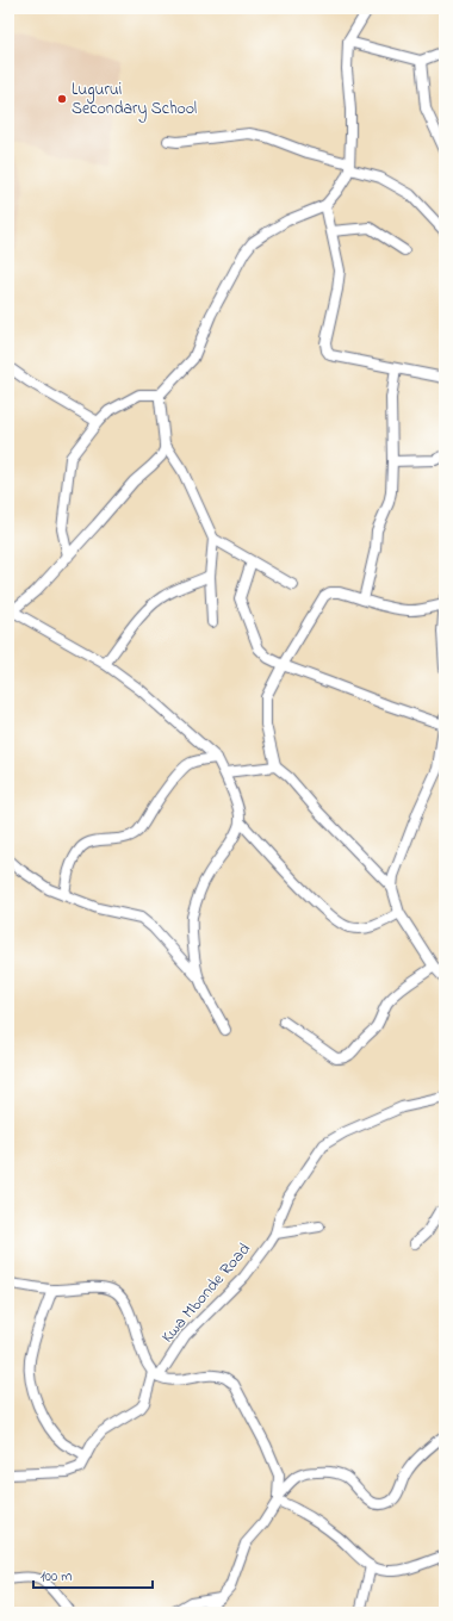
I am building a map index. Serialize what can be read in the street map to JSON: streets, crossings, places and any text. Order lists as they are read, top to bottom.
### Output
{
  "streets": {
    "street": ["Kwa Mbonde Road"]
  },
  "places": ["Lugurui Secondary School"],
  "scale_bar": "100 m"
}
